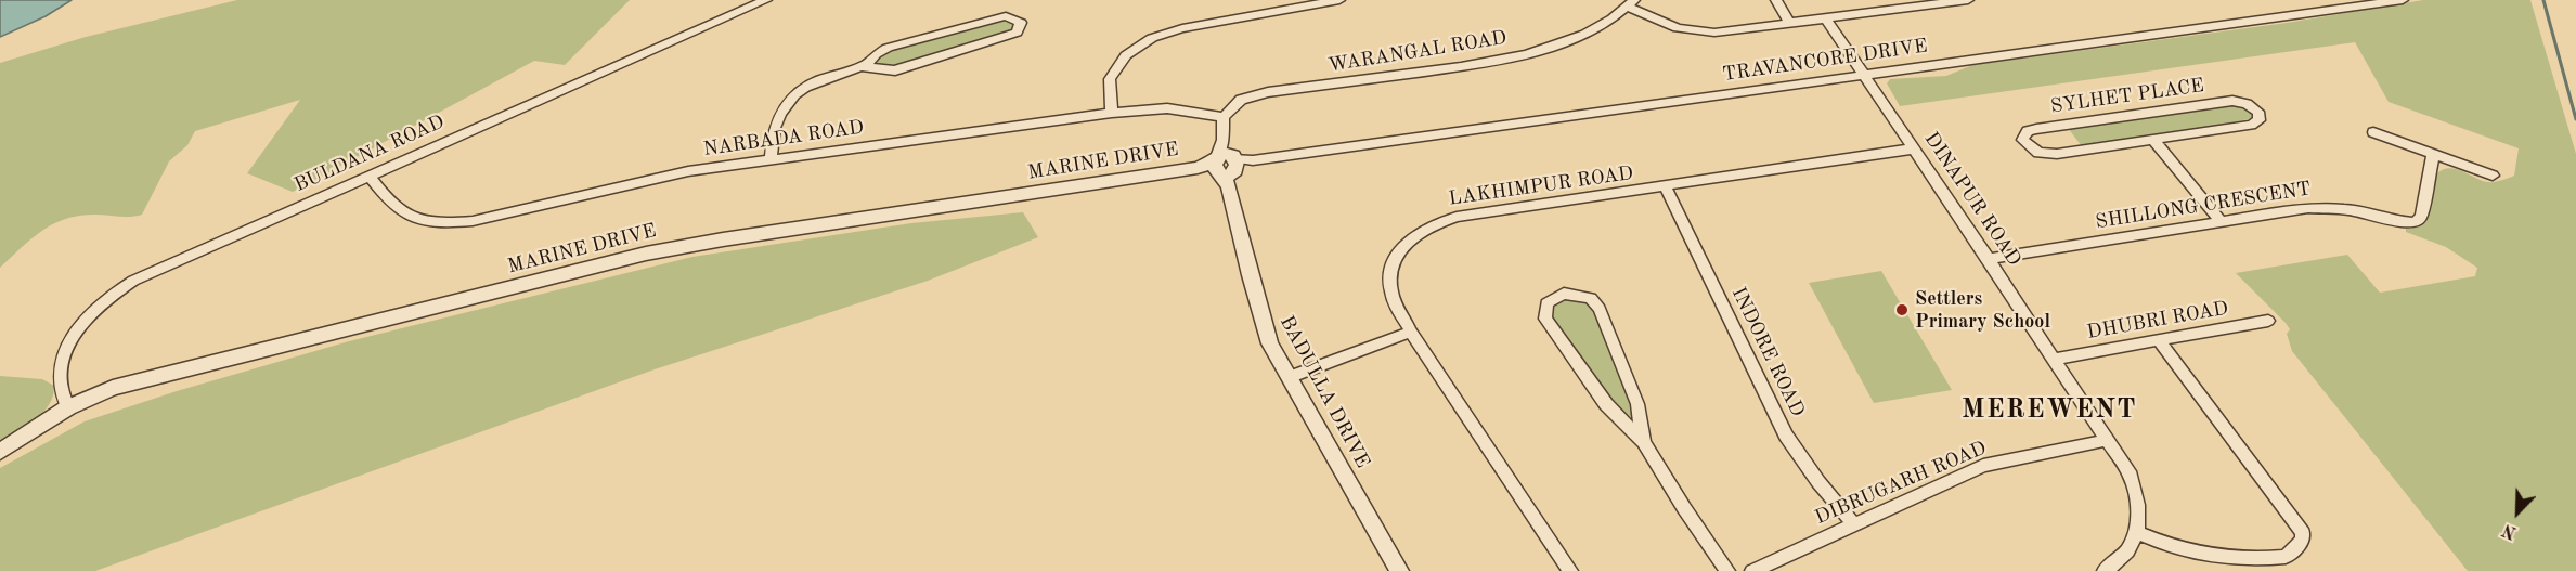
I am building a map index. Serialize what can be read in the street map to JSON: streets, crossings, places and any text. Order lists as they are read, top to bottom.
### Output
{
  "streets": {
    "street": [
      "WARANGAL ROAD",
      "TRAVANCORE DRIVE",
      "SYLHET PLACE",
      "NARBADA ROAD",
      "BULDANA ROAD",
      "MARINE DRIVE",
      "LAKHIMPUR ROAD",
      "DINAPUR ROAD",
      "SHILLONG CRESCENT",
      "DHUBRI ROAD",
      "INDORE ROAD",
      "BADULLA DRIVE",
      "DIBRUGARH ROAD"
    ]
  },
  "crossings": [
    ["WARANGAL ROAD", "NARBADA ROAD"],
    ["TRAVANCORE DRIVE", "MARINE DRIVE"],
    ["TRAVANCORE DRIVE", "DINAPUR ROAD"],
    ["TRAVANCORE DRIVE", "BADULLA DRIVE"],
    ["NARBADA ROAD", "BULDANA ROAD"],
    ["BULDANA ROAD", "MARINE DRIVE"],
    ["MARINE DRIVE", "BADULLA DRIVE"],
    ["LAKHIMPUR ROAD", "DINAPUR ROAD"],
    ["LAKHIMPUR ROAD", "INDORE ROAD"],
    ["DINAPUR ROAD", "SHILLONG CRESCENT"],
    ["DINAPUR ROAD", "DHUBRI ROAD"],
    ["DINAPUR ROAD", "DIBRUGARH ROAD"],
    ["INDORE ROAD", "DIBRUGARH ROAD"]
  ],
  "districts": ["MEREWENT"],
  "places": ["Settlers Primary School"],
  "north": "bottom left"
}
